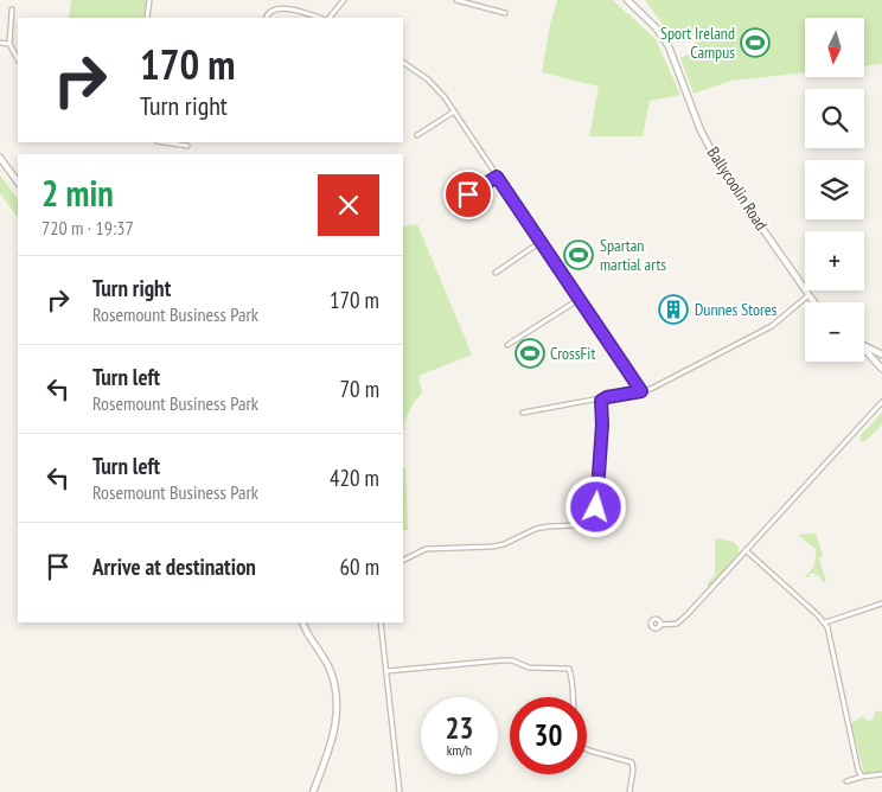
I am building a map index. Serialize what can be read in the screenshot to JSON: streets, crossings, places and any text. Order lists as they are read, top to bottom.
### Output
{
  "streets": {
    "street": ["Ballycoolin Road"]
  },
  "places": {
    "sports": ["Sport Ireland Campus", "Spartan martial arts", "CrossFit"],
    "building": ["Dunnes Stores"]
  },
  "north": "bottom",
  "page": {
    "map_buttons": ["+", "−"],
    "turn": ["170 m", "Turn right"],
    "heading": ["2 min", "720 m · 19:37"],
    "list": [
      {
        "name": "Turn right",
        "note": "Rosemount Business Park",
        "value": "170 m"
      },
      {
        "name": "Turn left",
        "note": "Rosemount Business Park",
        "value": "70 m"
      },
      {
        "name": "Turn left",
        "note": "Rosemount Business Park",
        "value": "420 m"
      },
      {
        "name": "Arrive at destination",
        "value": "60 m"
      }
    ],
    "speed": "23 km/h",
    "limit": "30"
  }
}
